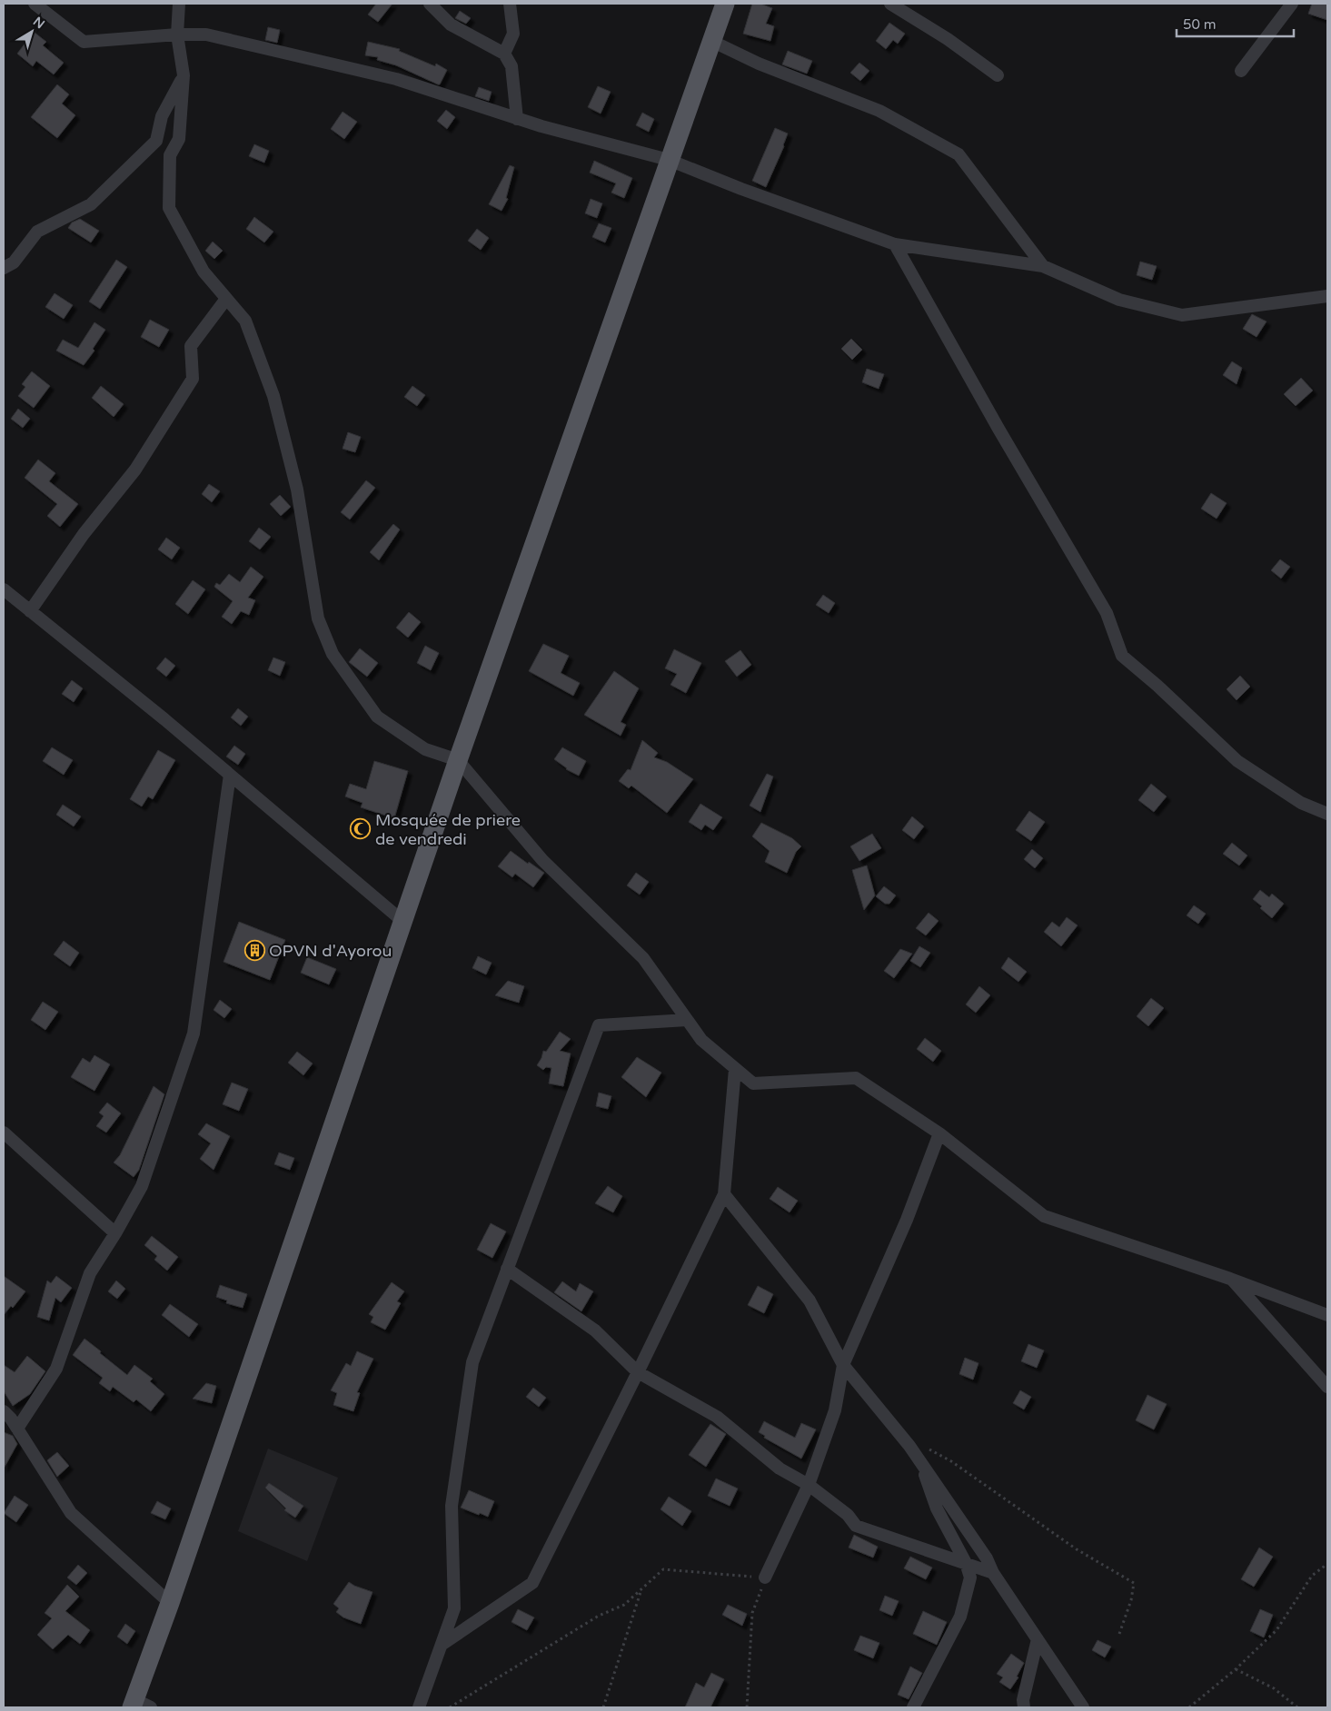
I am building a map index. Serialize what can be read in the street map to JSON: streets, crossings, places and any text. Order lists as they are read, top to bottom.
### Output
{
  "places": {
    "mosque": ["Mosquée de priere de vendredi"],
    "building": ["OPVN d'Ayorou"]
  },
  "scale_bar": "50 m",
  "north": "top right"
}
